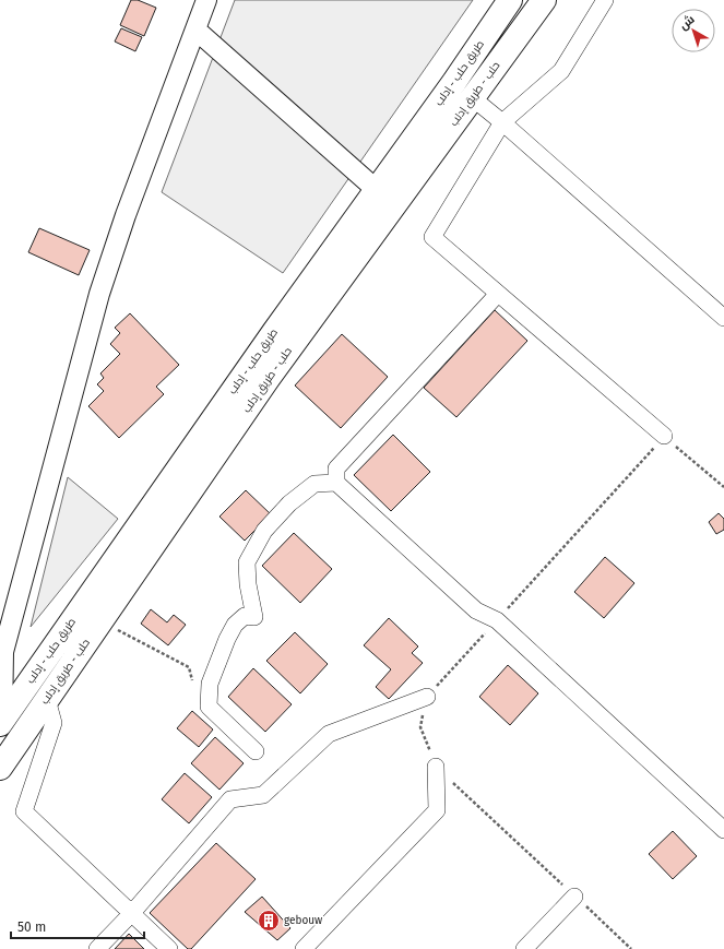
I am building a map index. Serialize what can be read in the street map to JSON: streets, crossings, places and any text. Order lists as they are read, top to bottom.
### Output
{
  "streets": {
    "highway": ["طريق حلب - إدلب", "حلب - طريق إدلب"]
  },
  "places": {
    "building": ["gebouw"]
  },
  "scale_bar": "50 m",
  "north": "top left"
}
